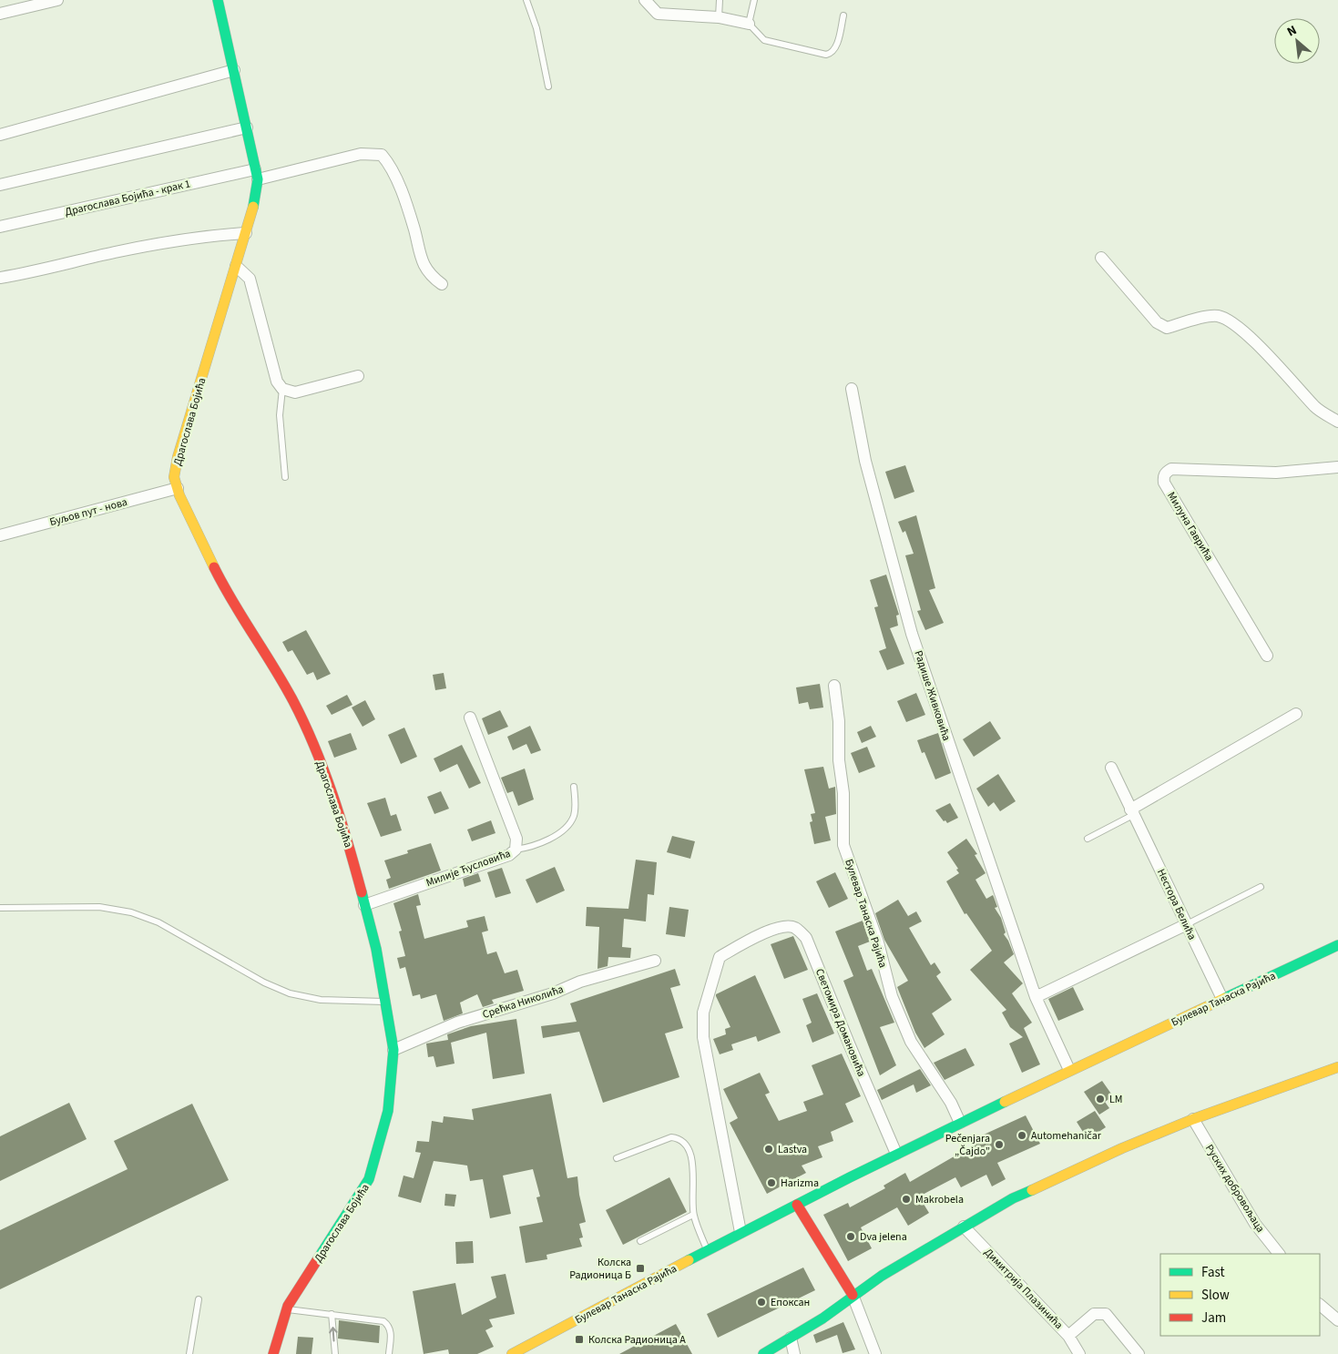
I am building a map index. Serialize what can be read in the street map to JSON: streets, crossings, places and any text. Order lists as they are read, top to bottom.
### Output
{
  "streets": {
    "street": [
      "Драгослава Бојића - крак 1",
      "Драгослава Бојића",
      "Буљов пут - нова",
      "Милуна Гаврића",
      "Радише Живковића",
      "Милије Ћусловића",
      "Нестора Белића",
      "Булевар Танаска Рајића",
      "Срећка Николића",
      "Светомира Домановића",
      "Руских добровољаца",
      "Димитрија Плазинића"
    ]
  },
  "crossings": [
    ["Драгослава Бојића - крак 1", "Драгослава Бојића"],
    ["Драгослава Бојића", "Буљов пут - нова"],
    ["Драгослава Бојића", "Милије Ћусловића"],
    ["Драгослава Бојића", "Срећка Николића"],
    ["Радише Живковића", "Булевар Танаска Рајића"],
    ["Нестора Белића", "Булевар Танаска Рајића"],
    ["Булевар Танаска Рајића", "Светомира Домановића"]
  ],
  "places": {
    "other": [
      "LM",
      "Automehaničar",
      "Pečenjara „Čajdo”",
      "Lastva",
      "Harizma",
      "Makrobela",
      "Dva jelena",
      "Епоксан"
    ],
    "transit": ["Колска Радионица Б", "Колска Радионица А"]
  },
  "legend": ["Fast", "Slow", "Jam"],
  "north": "top left"
}
